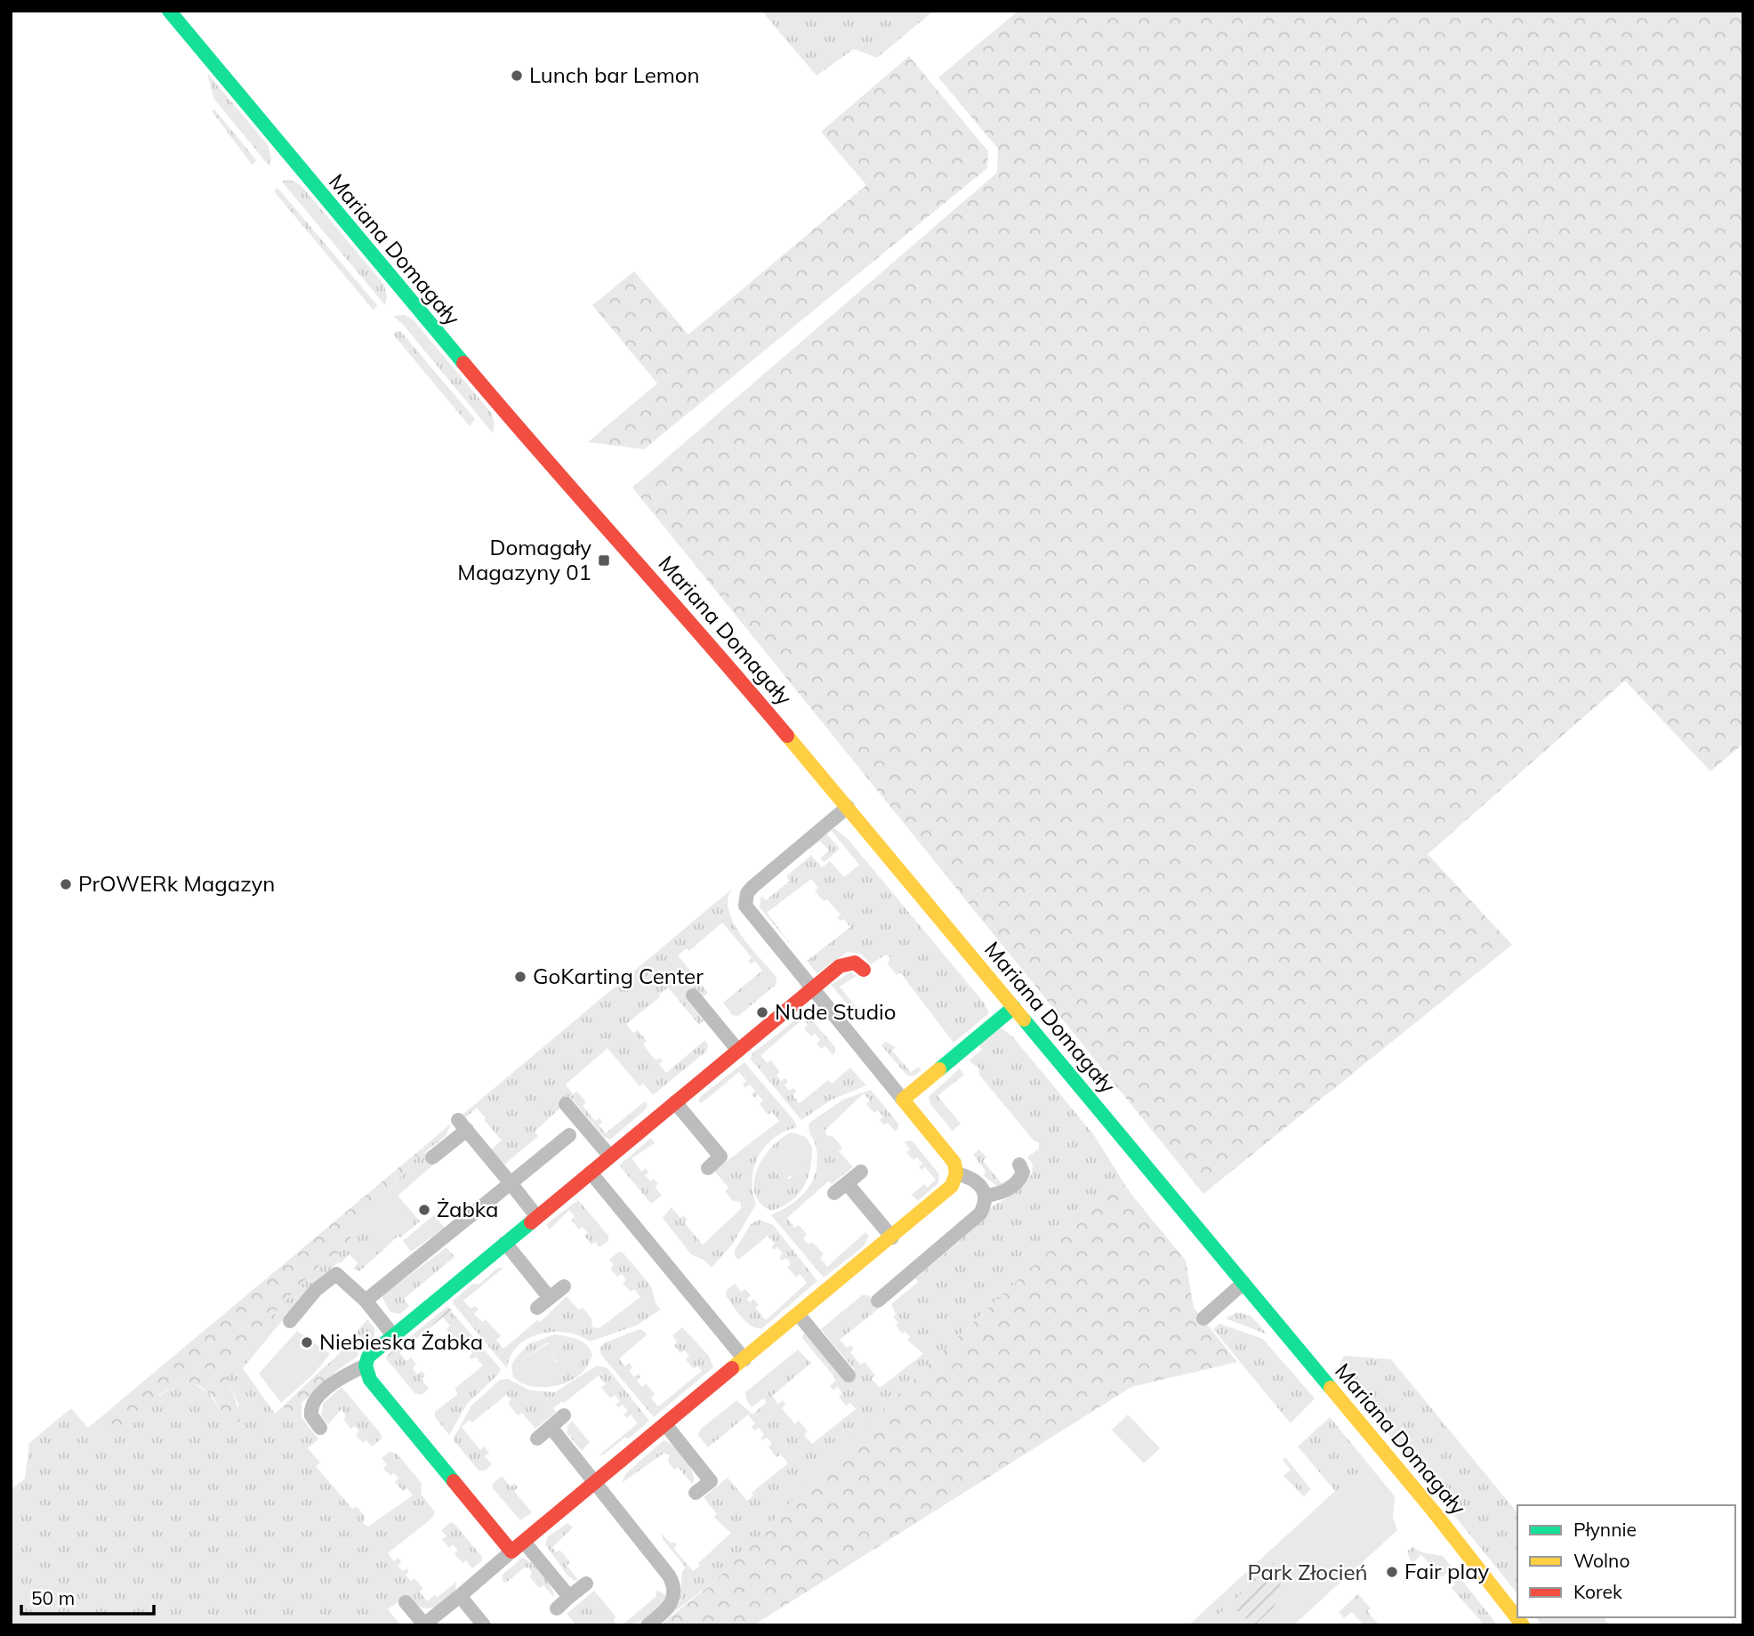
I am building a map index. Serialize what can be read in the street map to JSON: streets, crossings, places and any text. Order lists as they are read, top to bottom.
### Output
{
  "streets": {
    "street": ["Mariana Domagały"]
  },
  "parks": ["Park Złocień"],
  "places": {
    "other": [
      "Lunch bar Lemon",
      "PrOWERk Magazyn",
      "GoKarting Center",
      "Nude Studio",
      "Żabka",
      "Niebieska Żabka",
      "Fair play"
    ],
    "transit": ["Domagały Magazyny 01"]
  },
  "legend": ["Płynnie", "Wolno", "Korek"],
  "scale_bar": "50 m"
}
